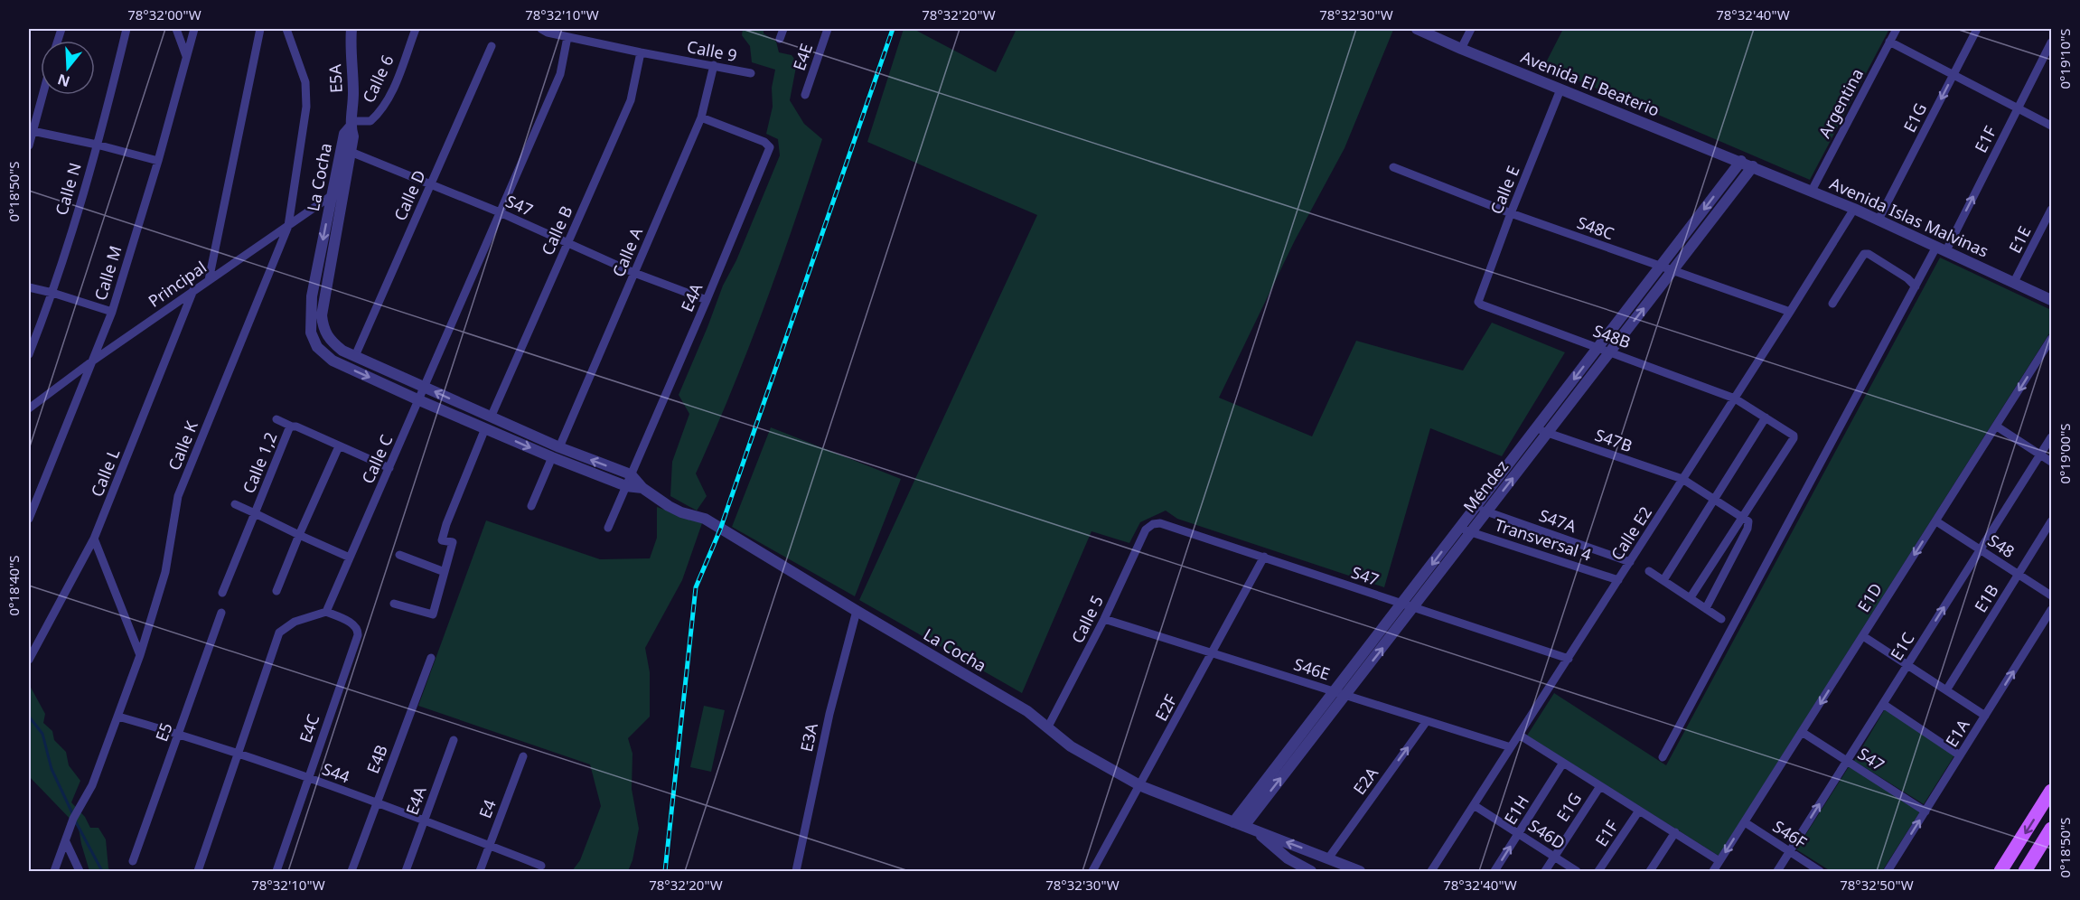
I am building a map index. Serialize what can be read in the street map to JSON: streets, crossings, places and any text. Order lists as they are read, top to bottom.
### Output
{
  "streets": {
    "street": [
      "Calle 9",
      "E4E",
      "E5A",
      "Calle 6",
      "Avenida El Beaterio",
      "Argentina",
      "E1G",
      "E1F",
      "La Cocha",
      "Calle N",
      "Calle E",
      "Calle D",
      "S47",
      "Avenida Islas Malvinas",
      "S48C",
      "Calle B",
      "E1E",
      "Calle A",
      "Calle M",
      "Principal",
      "E4A",
      "S48B",
      "S47B",
      "Calle K",
      "Calle C",
      "Calle 1,2",
      "Calle L",
      "Méndez",
      "S47A",
      "Calle E2",
      "Transversal 4",
      "S48",
      "E1D",
      "E1B",
      "Calle 5",
      "E1C",
      "S46E",
      "E2F",
      "E4C",
      "E5",
      "E1A",
      "E3A",
      "E4B",
      "S44",
      "E2A",
      "E4",
      "E1H",
      "S46D",
      "S46F"
    ]
  },
  "crossings": [
    ["Calle 9", "Calle B"],
    ["Calle 9", "Calle A"],
    ["Calle 9", "Calle C"],
    ["E5A", "Calle 6"],
    ["E5A", "La Cocha"],
    ["Calle 6", "La Cocha"],
    ["Avenida El Beaterio", "Calle E"],
    ["Avenida El Beaterio", "Avenida Islas Malvinas"],
    ["Avenida El Beaterio", "Méndez"],
    ["Argentina", "Avenida Islas Malvinas"],
    ["E1G", "Avenida Islas Malvinas"],
    ["E1G", "S46D"],
    ["E1F", "Avenida Islas Malvinas"],
    ["La Cocha", "Calle D"],
    ["La Cocha", "S47"],
    ["La Cocha", "Calle B"],
    ["La Cocha", "Calle A"],
    ["La Cocha", "Principal"],
    ["La Cocha", "E4A"],
    ["La Cocha", "Calle C"],
    ["La Cocha", "Méndez"],
    ["La Cocha", "Calle 5"],
    ["La Cocha", "E2F"],
    ["La Cocha", "E3A"],
    ["La Cocha", "E2A"],
    ["Calle E", "S48C"],
    ["Calle E", "S48B"],
    ["Calle D", "S47"],
    ["S47", "Calle B"],
    ["S47", "Calle A"],
    ["S47", "E4A"],
    ["S47", "Calle C"],
    ["S47", "Méndez"],
    ["S47", "Calle E2"],
    ["S47", "E1D"],
    ["S47", "Calle 5"],
    ["S47", "E1C"],
    ["S47", "E2F"],
    ["S47", "E1A"],
    ["Avenida Islas Malvinas", "E1E"],
    ["Avenida Islas Malvinas", "Méndez"],
    ["Avenida Islas Malvinas", "Calle E2"],
    ["S48C", "Méndez"],
    ["S48C", "Calle E2"],
    ["Calle A", "E4A"],
    ["Calle M", "Principal"],
    ["Principal", "Calle K"],
    ["Principal", "Calle L"],
    ["E4A", "S44"],
    ["S48B", "S47B"],
    ["S48B", "Méndez"],
    ["S48B", "Calle E2"],
    ["S47B", "Méndez"],
    ["S47B", "Calle E2"],
    ["Calle K", "S44"],
    ["Calle C", "Calle 1,2"],
    ["Calle C", "E4C"],
    ["Méndez", "S47A"],
    ["Méndez", "Transversal 4"],
    ["Méndez", "S46E"],
    ["S47A", "Calle E2"],
    ["Calle E2", "Transversal 4"],
    ["Calle E2", "S46E"],
    ["Calle E2", "S46D"],
    ["S48", "E1D"],
    ["S48", "E1B"],
    ["S48", "E1C"],
    ["E1D", "S46F"],
    ["Calle 5", "S46E"],
    ["E1C", "S46F"],
    ["S46E", "E2F"],
    ["S46E", "E2A"],
    ["E4C", "S44"],
    ["E5", "S44"],
    ["E4B", "S44"],
    ["S44", "E4"],
    ["E1H", "S46D"]
  ],
  "one_way": [
    "E1G",
    "E1D",
    "E1C",
    "E1A",
    "E2A"
  ],
  "north": "bottom",
  "coordinates": [
    "78°32'00\"W",
    "78°32'10\"W",
    "78°32'20\"W",
    "78°32'30\"W",
    "78°32'40\"W",
    "0°19'10\"S",
    "0°18'50\"S",
    "0°19'00\"S",
    "0°18'40\"S",
    "78°32'50\"W"
  ]
}
